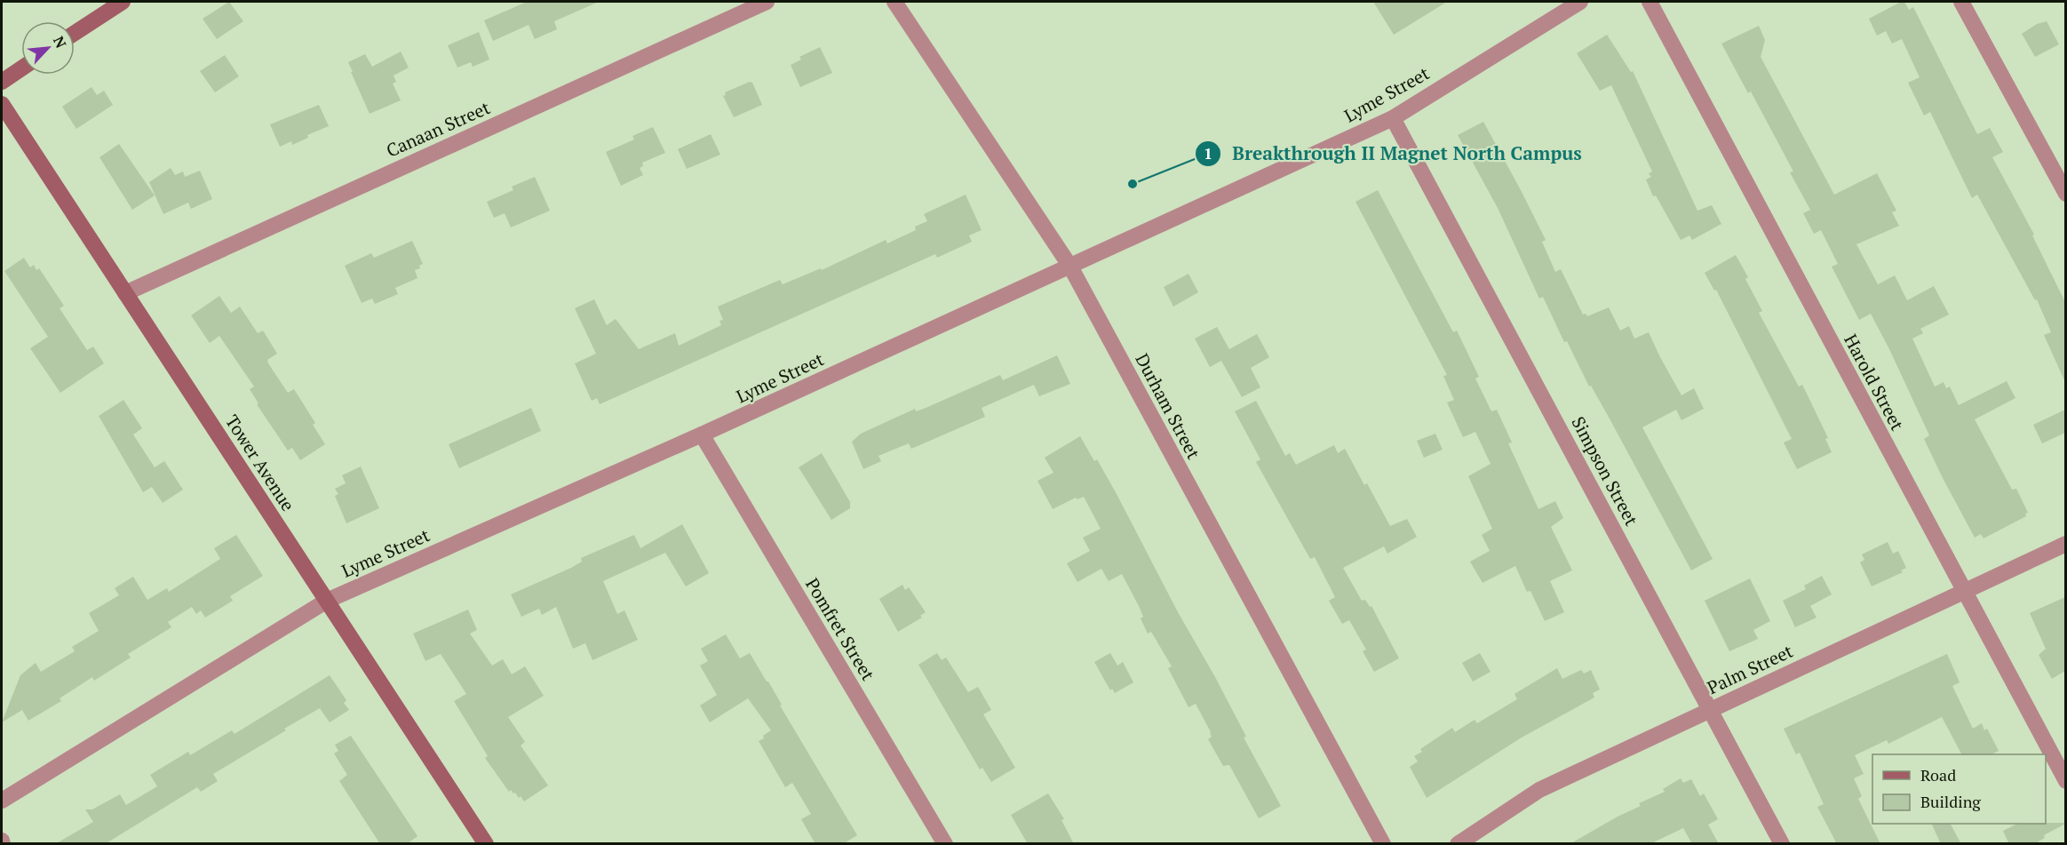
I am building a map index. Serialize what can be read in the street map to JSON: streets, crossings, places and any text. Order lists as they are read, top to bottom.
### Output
{
  "streets": {
    "main road": ["Tower Avenue"],
    "street": [
      "Lyme Street",
      "Canaan Street",
      "Harold Street",
      "Durham Street",
      "Simpson Street",
      "Pomfret Street",
      "Palm Street"
    ]
  },
  "crossings": [
    ["Lyme Street", "Durham Street"],
    ["Lyme Street", "Tower Avenue"],
    ["Lyme Street", "Simpson Street"],
    ["Lyme Street", "Pomfret Street"],
    ["Canaan Street", "Tower Avenue"],
    ["Harold Street", "Palm Street"],
    ["Simpson Street", "Palm Street"]
  ],
  "places": ["Breakthrough II Magnet North Campus"],
  "legend": ["Road", "Building"],
  "north": "top right"
}
